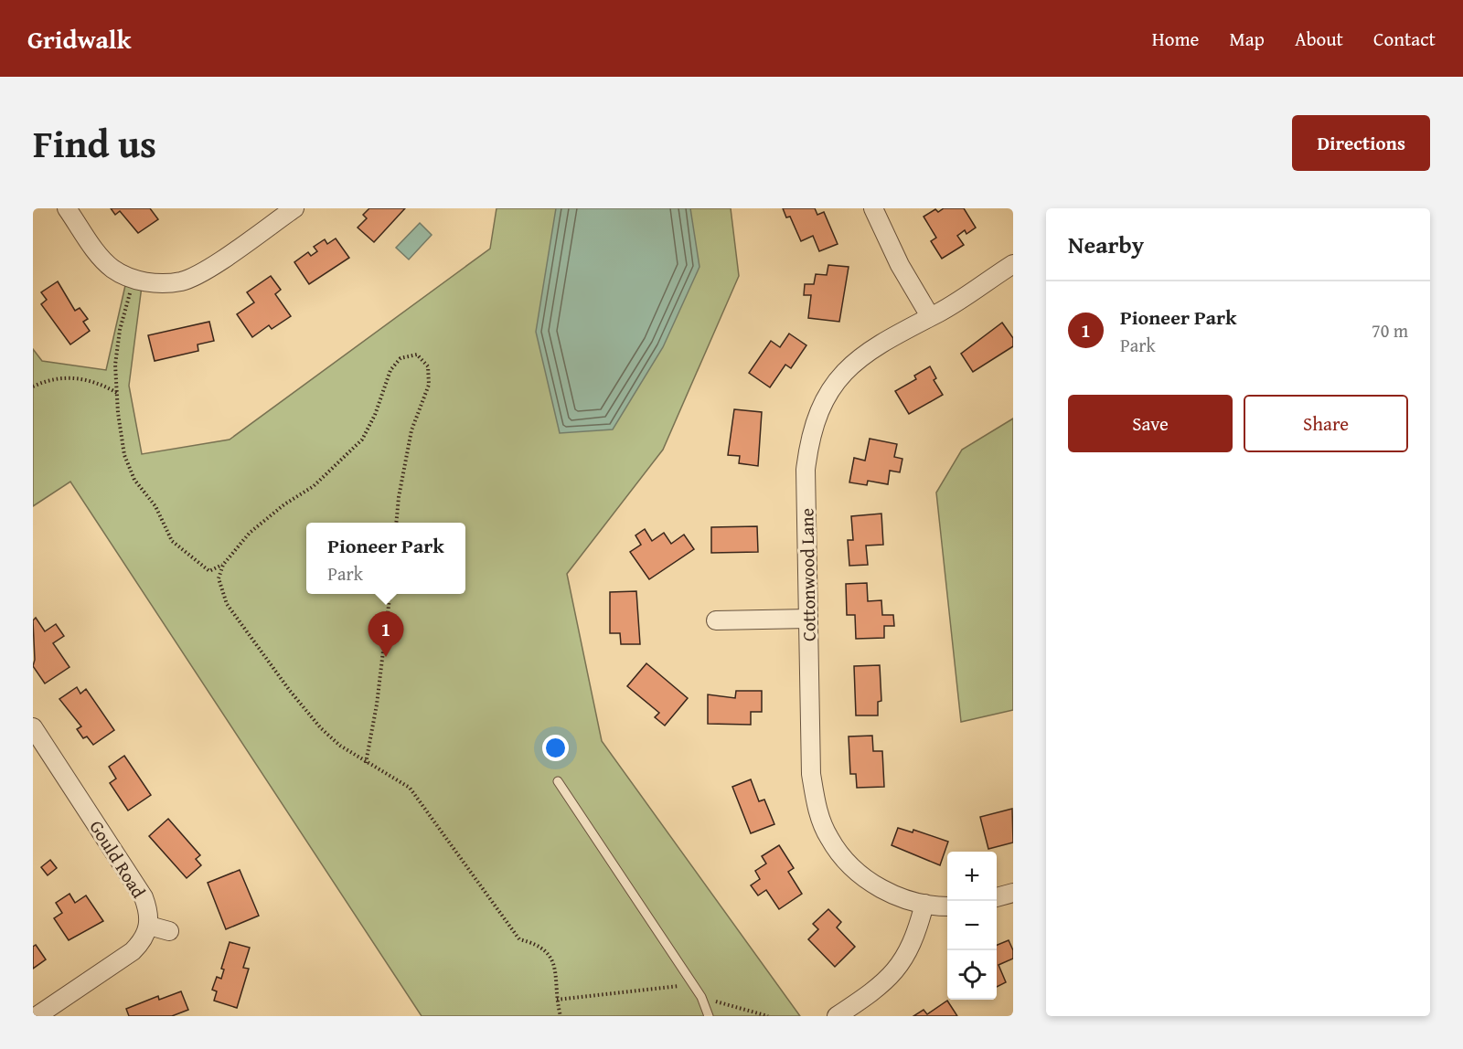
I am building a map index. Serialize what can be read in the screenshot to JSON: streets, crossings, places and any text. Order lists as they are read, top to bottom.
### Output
{
  "streets": {
    "street": ["Cottonwood Lane", "Gould Road"]
  },
  "page": {
    "header": "Gridwalk",
    "nav": [
      "Home",
      "Map",
      "About",
      "Contact"
    ],
    "title": "Find us",
    "buttons": [
      "Directions",
      ["Save", "Share"]
    ],
    "heading": "Nearby",
    "list": [
      {
        "mark": "1",
        "name": "Pioneer Park",
        "note": "Park",
        "value": "70 m"
      }
    ],
    "popup": ["Pioneer Park", "Park"],
    "pins": "1",
    "map_buttons": ["+", "−"]
  }
}
